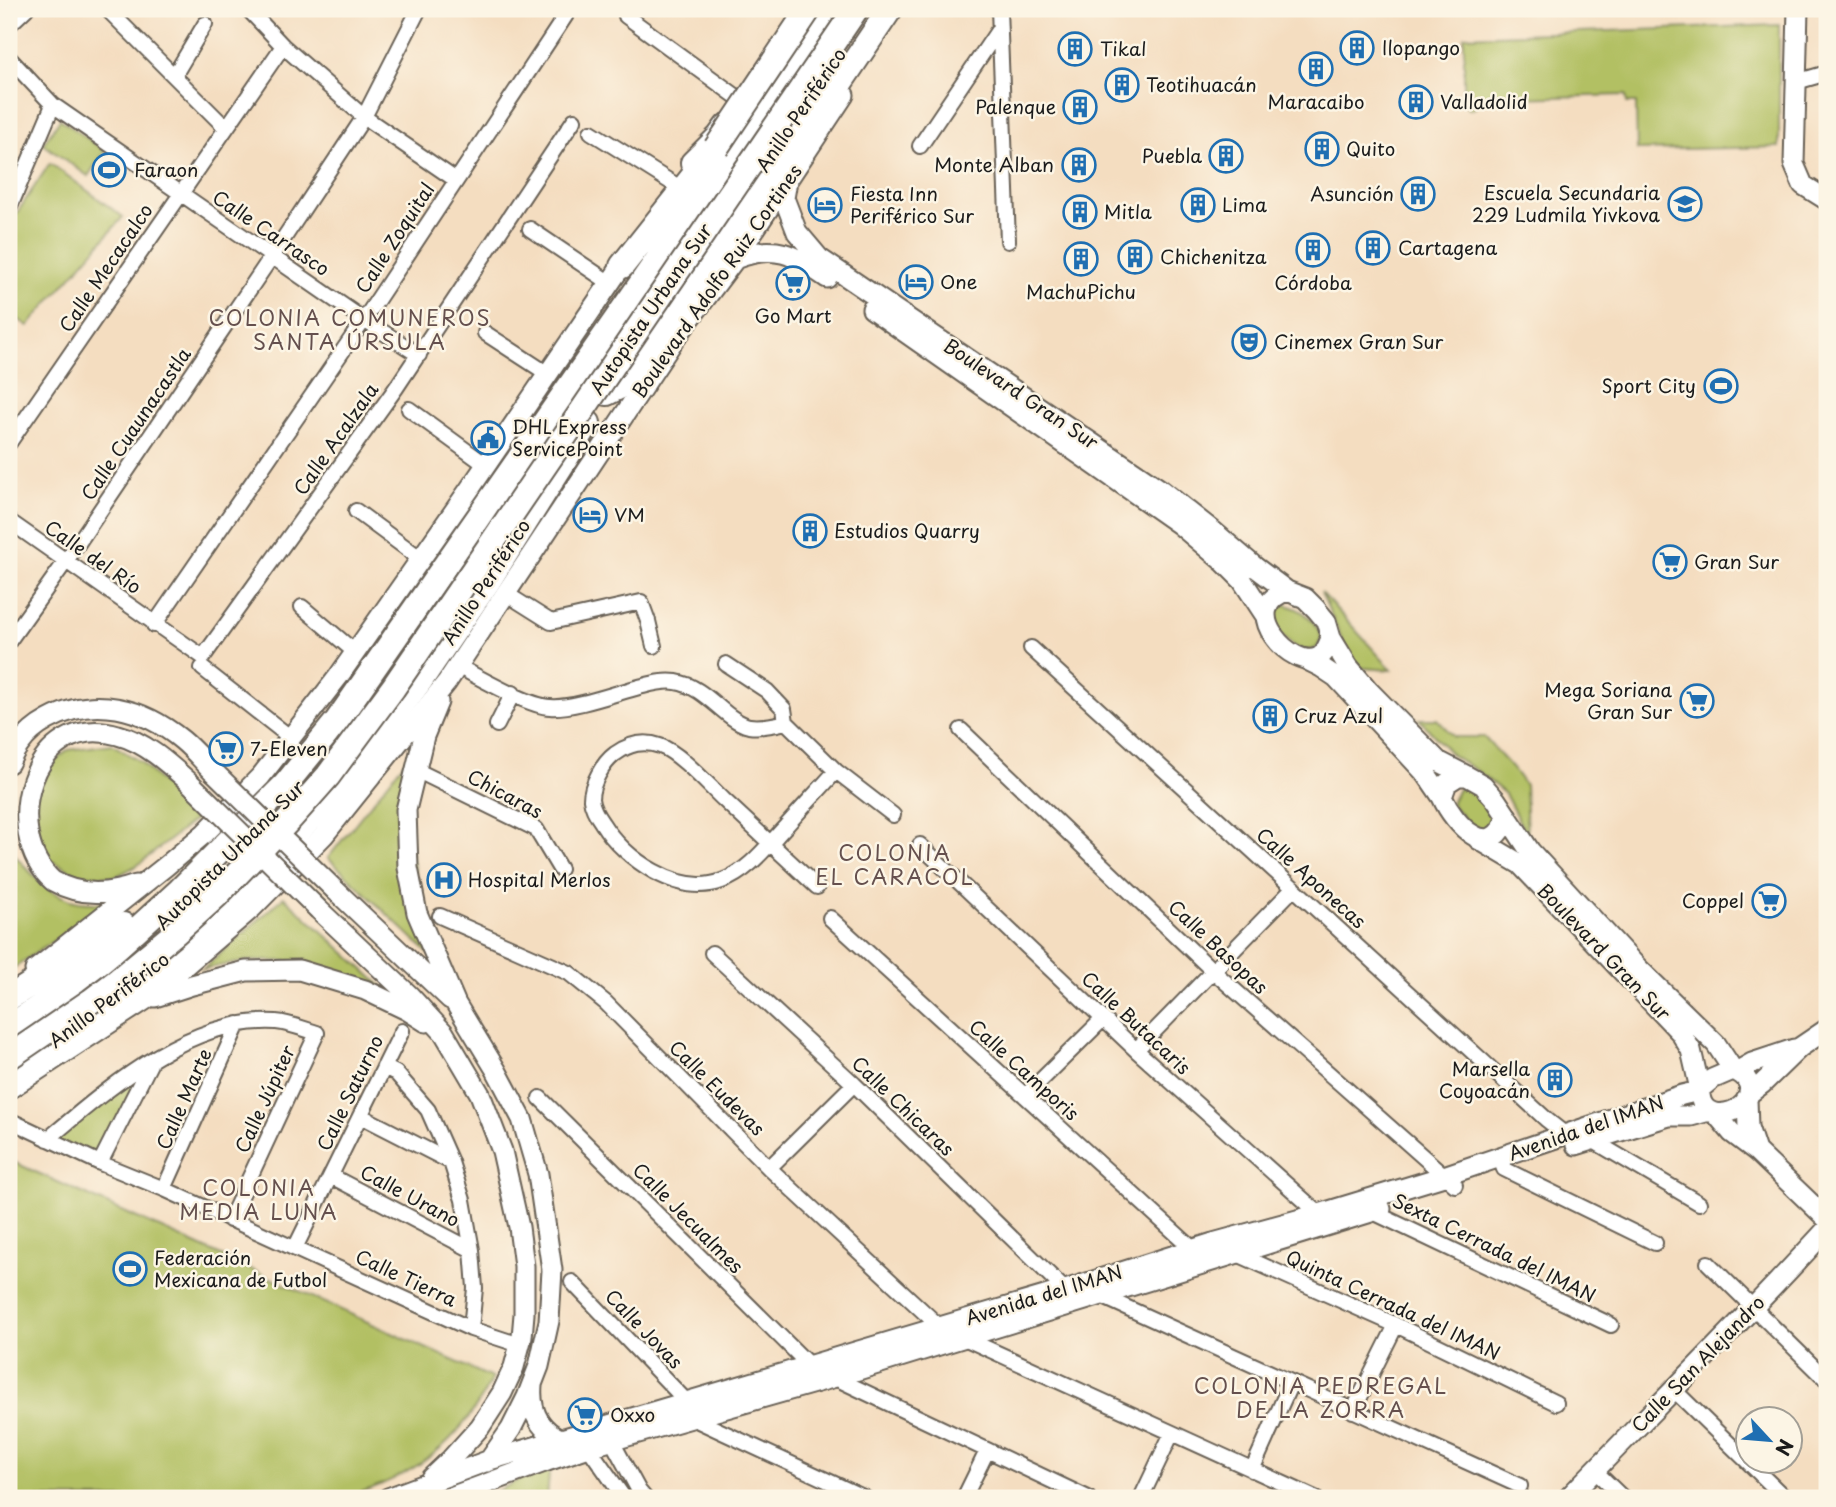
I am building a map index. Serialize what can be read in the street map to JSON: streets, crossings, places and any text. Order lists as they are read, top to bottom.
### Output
{
  "streets": {
    "highway": ["Anillo Periférico", "Autopista Urbana Sur"],
    "main road": [
      "Boulevard Adolfo Ruiz Cortines",
      "Boulevard Gran Sur",
      "Avenida del IMAN",
      "Calle San Alejandro"
    ],
    "street": [
      "Calle Carrasco",
      "Calle Zoquital",
      "Calle Mecacalco",
      "Calle Cuaunacastla",
      "Calle Acalzala",
      "Calle del Río",
      "Chicaras",
      "Calle Aponecas",
      "Calle Basopas",
      "Calle Butacaris",
      "Calle Camporis",
      "Calle Eudevas",
      "Calle Saturno",
      "Calle Marte",
      "Calle Júpiter",
      "Calle Chicaras",
      "Calle Urano",
      "Calle Jecualmes",
      "Sexta Cerrada del IMAN",
      "Calle Tierra",
      "Quinta Cerrada del IMAN",
      "Calle Jovas"
    ]
  },
  "crossings": [
    ["Calle Carrasco", "Calle Zoquital"],
    ["Calle Carrasco", "Calle Mecacalco"],
    ["Calle Carrasco", "Calle Cuaunacastla"],
    ["Calle Carrasco", "Calle Acalzala"],
    ["Calle Zoquital", "Calle del Río"],
    ["Boulevard Adolfo Ruiz Cortines", "Boulevard Gran Sur"],
    ["Boulevard Gran Sur", "Avenida del IMAN"],
    ["Calle Cuaunacastla", "Calle del Río"],
    ["Calle Acalzala", "Calle del Río"],
    ["Calle Aponecas", "Avenida del IMAN"],
    ["Calle Basopas", "Avenida del IMAN"],
    ["Calle Butacaris", "Avenida del IMAN"],
    ["Calle Camporis", "Avenida del IMAN"],
    ["Calle Eudevas", "Avenida del IMAN"],
    ["Calle Saturno", "Calle Urano"],
    ["Calle Saturno", "Calle Tierra"],
    ["Calle Marte", "Calle Júpiter"],
    ["Calle Marte", "Calle Tierra"],
    ["Calle Júpiter", "Calle Tierra"],
    ["Calle Chicaras", "Avenida del IMAN"],
    ["Avenida del IMAN", "Calle Jecualmes"],
    ["Avenida del IMAN", "Sexta Cerrada del IMAN"],
    ["Avenida del IMAN", "Quinta Cerrada del IMAN"],
    ["Avenida del IMAN", "Calle Jovas"]
  ],
  "districts": [
    "COLONIA COMUNEROS SANTA ÚRSULA",
    "COLONIA EL CARACOL",
    "COLONIA MEDIA LUNA",
    "COLONIA PEDREGAL DE LA ZORRA"
  ],
  "places": {
    "building": [
      "Ilopango",
      "Tikal",
      "Maracaibo",
      "Teotihuacán",
      "Valladolid",
      "Palenque",
      "Quito",
      "Puebla",
      "Monte Alban",
      "Asunción",
      "Lima",
      "Mitla",
      "Cartagena",
      "Córdoba",
      "Chichenitza",
      "MachuPichu",
      "Estudios Quarry",
      "Cruz Azul",
      "Marsella Coyoacán"
    ],
    "sports": ["Faraon", "Sport City", "Federación Mexicana de Futbol"],
    "school or university": ["Escuela Secundaria 229 Ludmila Yivkova"],
    "hotel": ["Fiesta Inn Periférico Sur", "One", "VM"],
    "supermarket": [
      "Go Mart",
      "Gran Sur",
      "Mega Soriana Gran Sur",
      "7-Eleven",
      "Coppel",
      "Oxxo"
    ],
    "theatre": ["Cinemex Gran Sur"],
    "public building": ["DHL Express ServicePoint"],
    "hospital": ["Hospital Merlos"]
  },
  "north": "bottom right"
}
